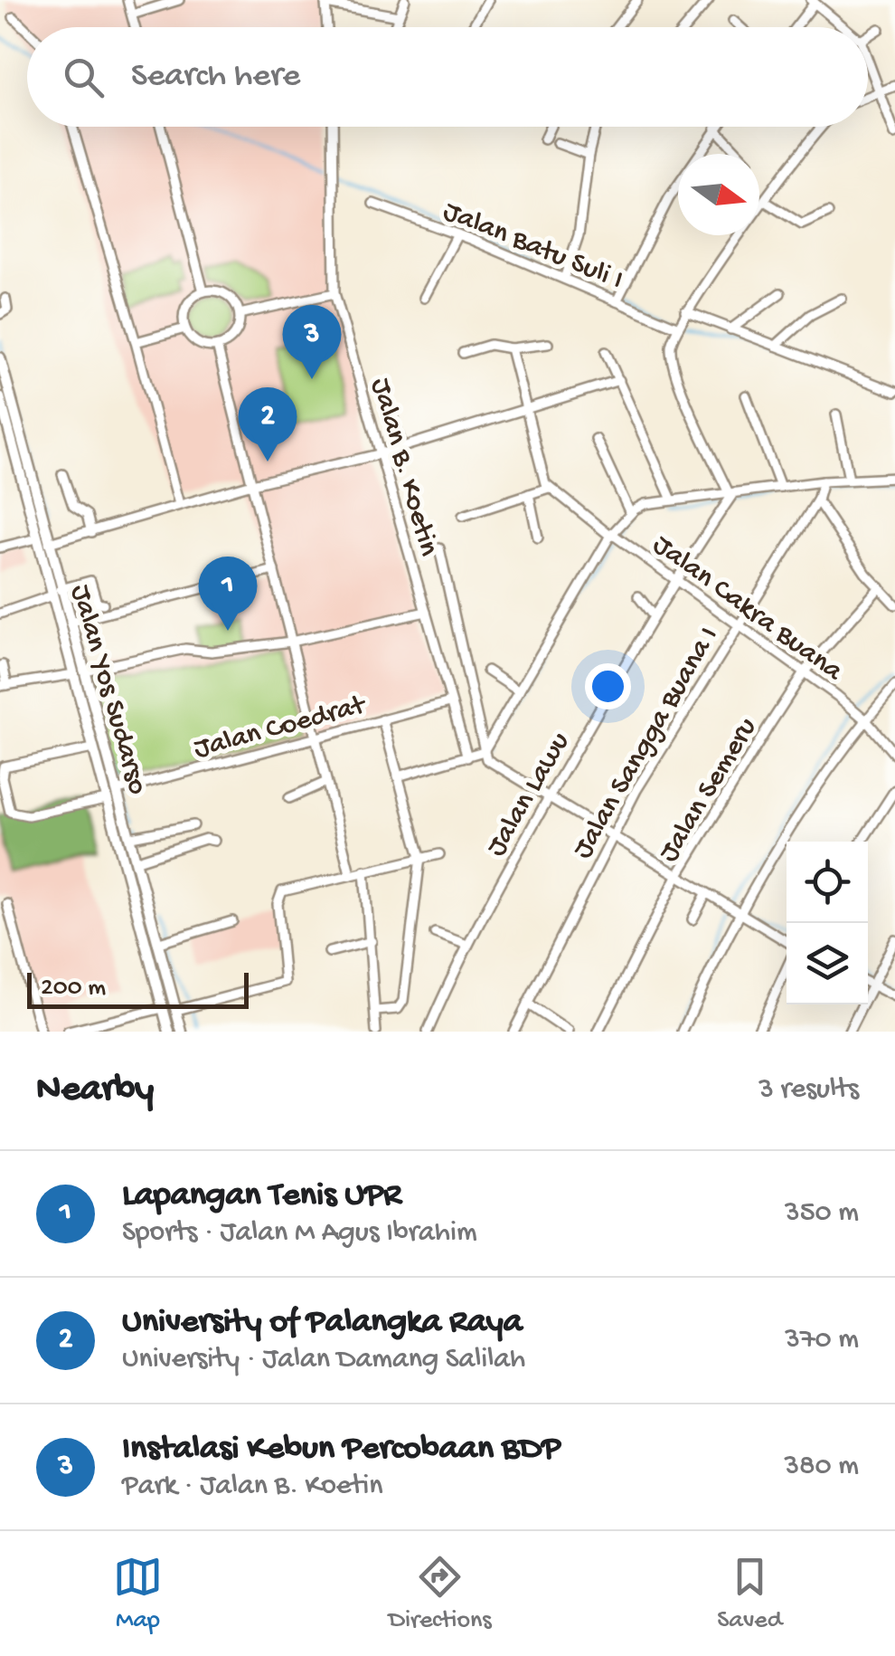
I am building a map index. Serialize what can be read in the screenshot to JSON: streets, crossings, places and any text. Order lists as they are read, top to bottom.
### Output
{
  "streets": {
    "main road": ["Jalan Yos Sudarso"],
    "street": [
      "Jalan Batu Suli I",
      "Jalan B. Koetin",
      "Jalan Cakra Buana",
      "Jalan Coedrat",
      "Jalan Sangga Buana I",
      "Jalan Semeru",
      "Jalan Lawu"
    ]
  },
  "crossings": [
    ["Jalan B. Koetin", "Jalan Coedrat"],
    ["Jalan Cakra Buana", "Jalan Sangga Buana I"],
    ["Jalan Cakra Buana", "Jalan Semeru"],
    ["Jalan Cakra Buana", "Jalan Lawu"],
    ["Jalan Yos Sudarso", "Jalan Coedrat"]
  ],
  "scale_bar": "200 m",
  "north": "right",
  "page": {
    "search": "Search here",
    "pins": ["3", "2", "1"],
    "scale": "200 m",
    "heading": ["Nearby", "3 results"],
    "list": [
      {
        "mark": "1",
        "name": "Lapangan Tenis UPR",
        "note": "Sports · Jalan M Agus Ibrahim",
        "value": "350 m"
      },
      {
        "mark": "2",
        "name": "University of Palangka Raya",
        "note": "University · Jalan Damang Salilah",
        "value": "370 m"
      },
      {
        "mark": "3",
        "name": "Instalasi Kebun Percobaan BDP",
        "note": "Park · Jalan B. Koetin",
        "value": "380 m"
      }
    ],
    "nav": ["Map", "Directions", "Saved"]
  }
}
